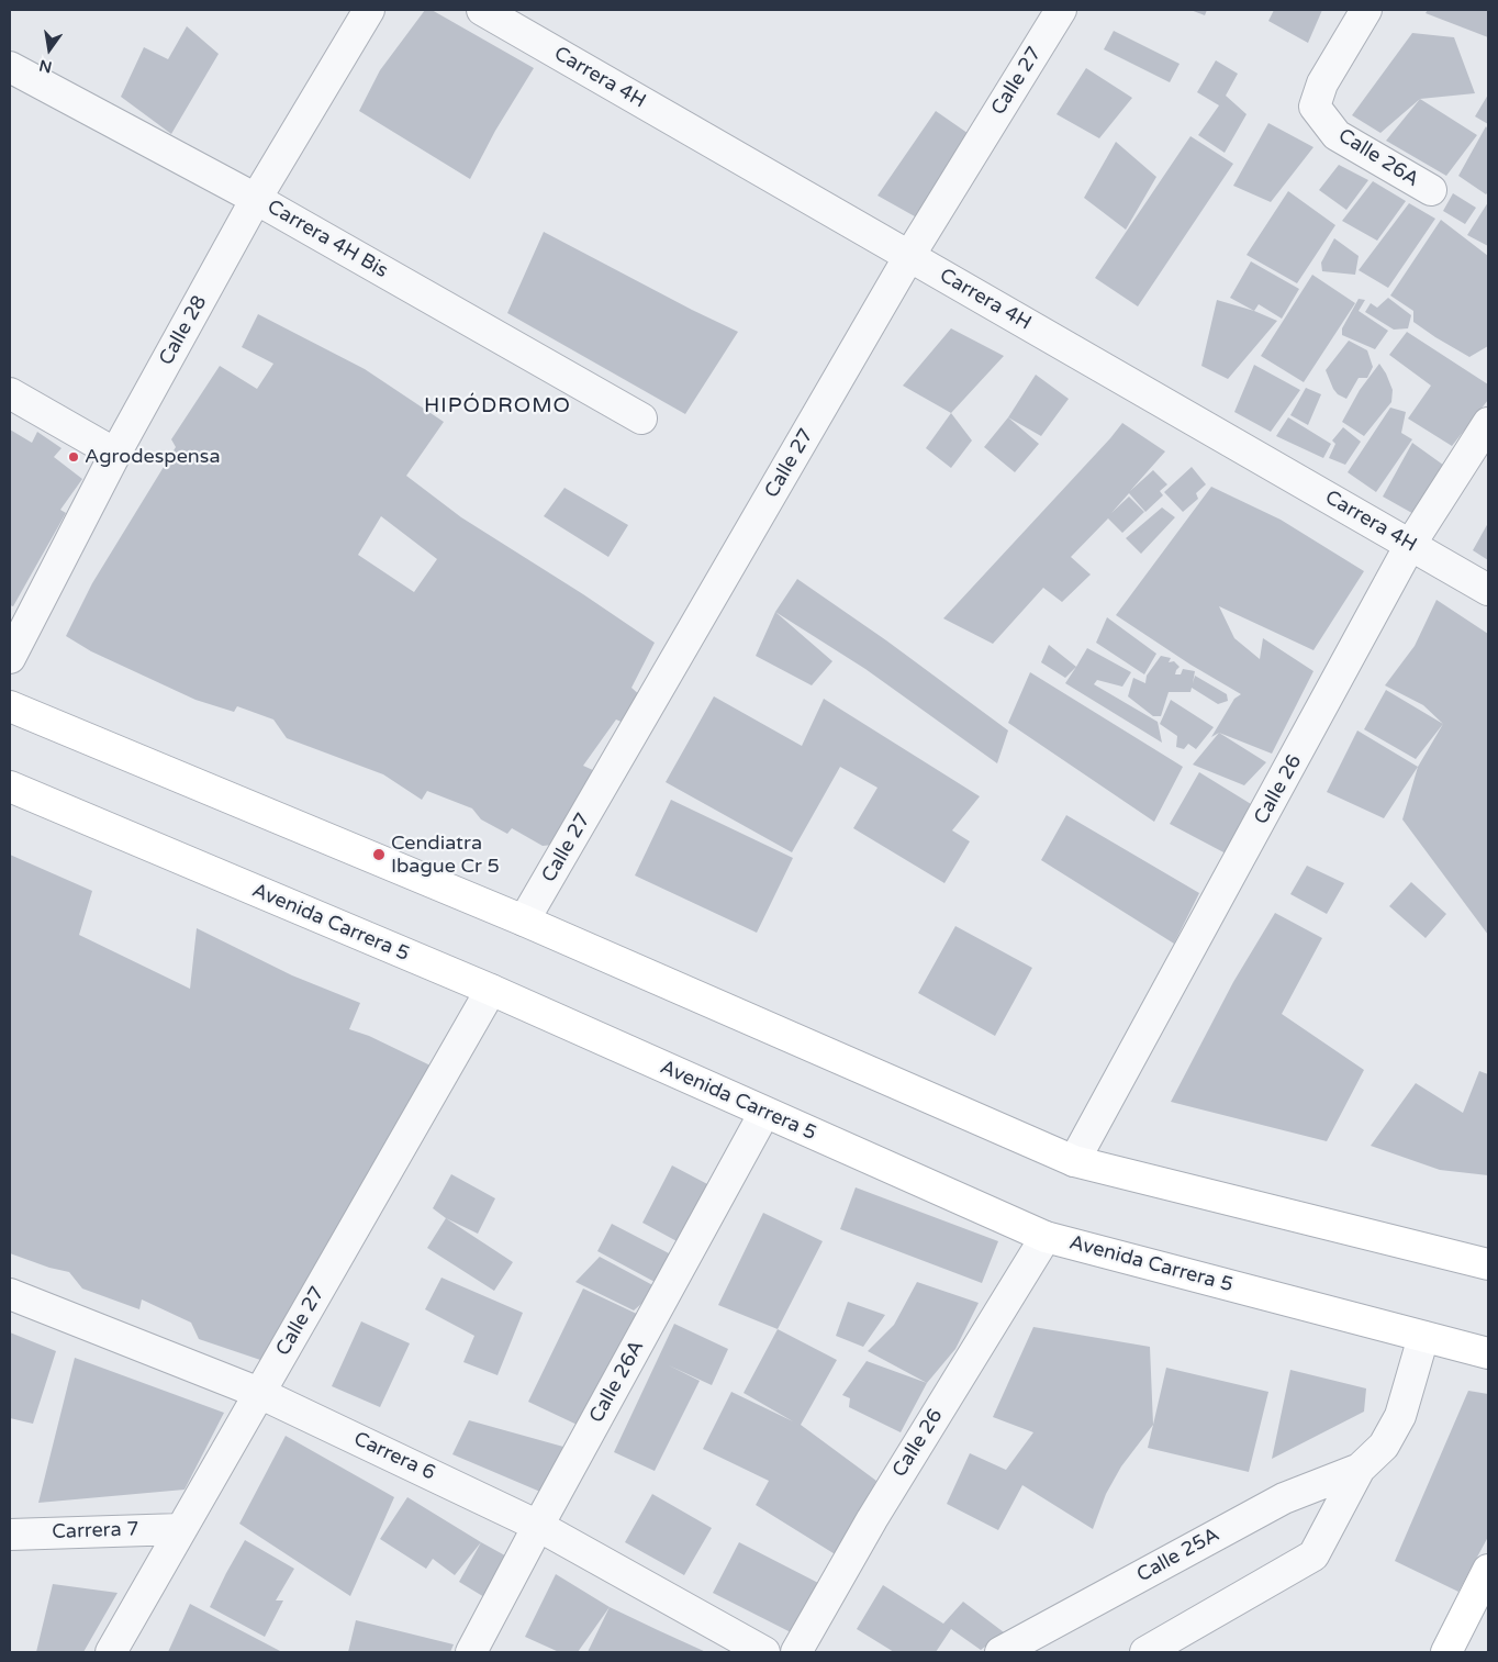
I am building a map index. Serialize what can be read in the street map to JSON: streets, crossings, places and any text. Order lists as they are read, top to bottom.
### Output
{
  "streets": {
    "main road": ["Avenida Carrera 5"],
    "street": [
      "Carrera 4H",
      "Calle 27",
      "Calle 26A",
      "Carrera 4H Bis",
      "Calle 28",
      "Calle 26",
      "Carrera 6",
      "Carrera 7",
      "Calle 25A"
    ]
  },
  "crossings": [
    ["Carrera 4H", "Calle 27"],
    ["Carrera 4H", "Calle 26"],
    ["Calle 27", "Avenida Carrera 5"],
    ["Calle 27", "Carrera 6"],
    ["Calle 27", "Carrera 7"],
    ["Calle 26A", "Avenida Carrera 5"],
    ["Calle 26A", "Carrera 6"],
    ["Carrera 4H Bis", "Calle 28"],
    ["Calle 26", "Avenida Carrera 5"],
    ["Avenida Carrera 5", "Calle 25A"]
  ],
  "districts": ["HIPÓDROMO"],
  "places": ["Agrodespensa", "Cendiatra Ibague Cr 5"],
  "north": "bottom"
}
